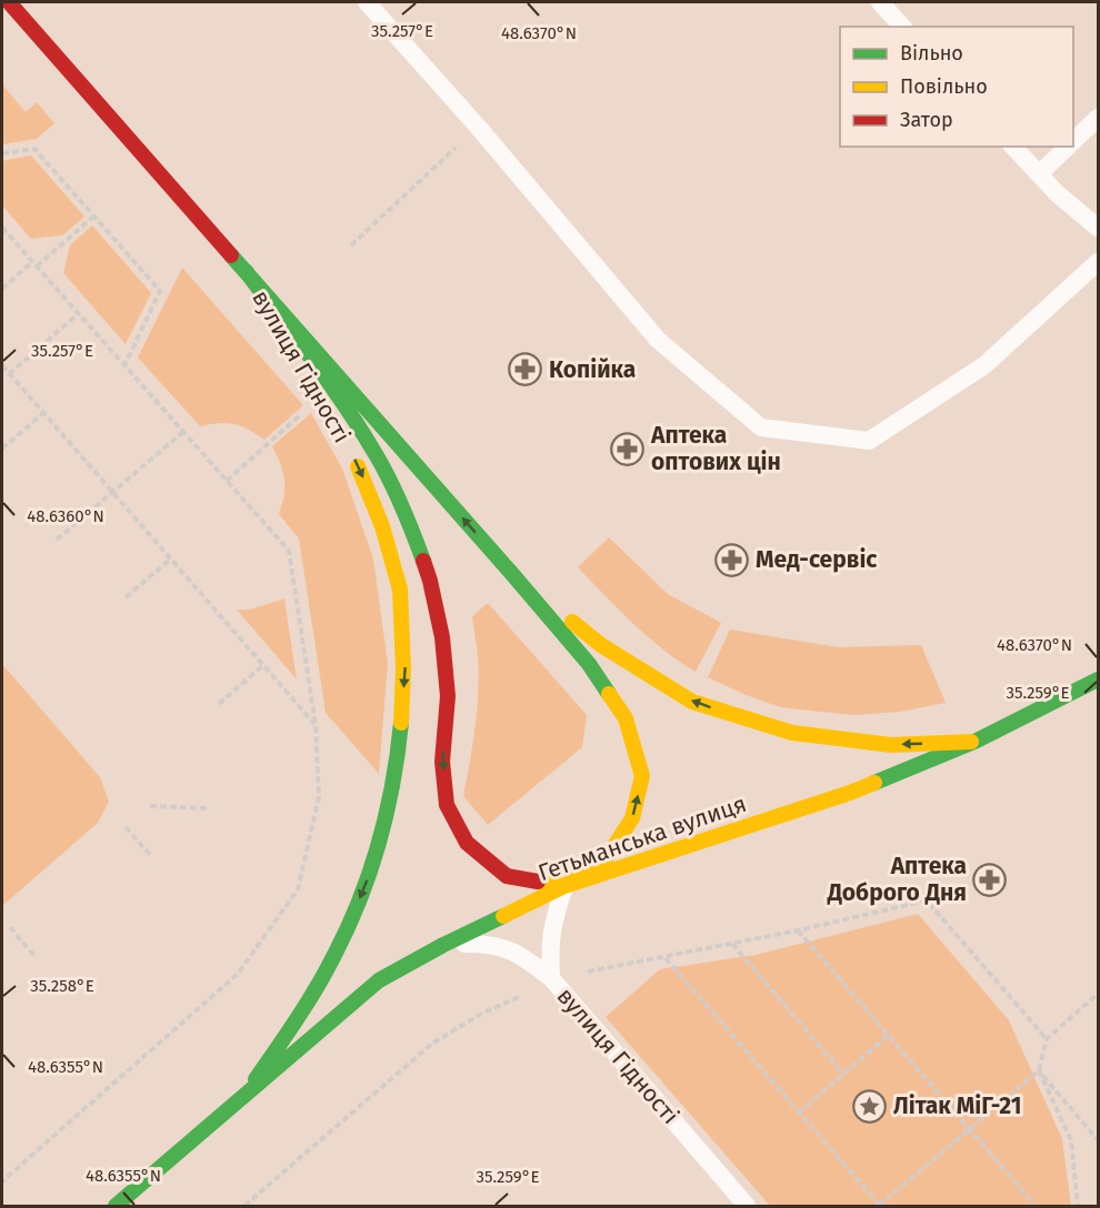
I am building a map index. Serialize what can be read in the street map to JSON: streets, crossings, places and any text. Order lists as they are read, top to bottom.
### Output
{
  "streets": {
    "main road": ["вулиця Гідності", "Гетьманська вулиця"]
  },
  "crossings": [
    ["вулиця Гідності", "Гетьманська вулиця"]
  ],
  "places": {
    "pharmacy": [
      "Копійка",
      "Аптека оптових цін",
      "Мед-сервіс",
      "Аптека Доброго Дня"
    ],
    "place": ["Літак МіГ-21"]
  },
  "legend": ["Вільно", "Повільно", "Затор"],
  "coordinates": [
    "35.257°E",
    "48.6370°N",
    "48.6360°N",
    "35.259°E",
    "35.258°E",
    "48.6355°N"
  ]
}
